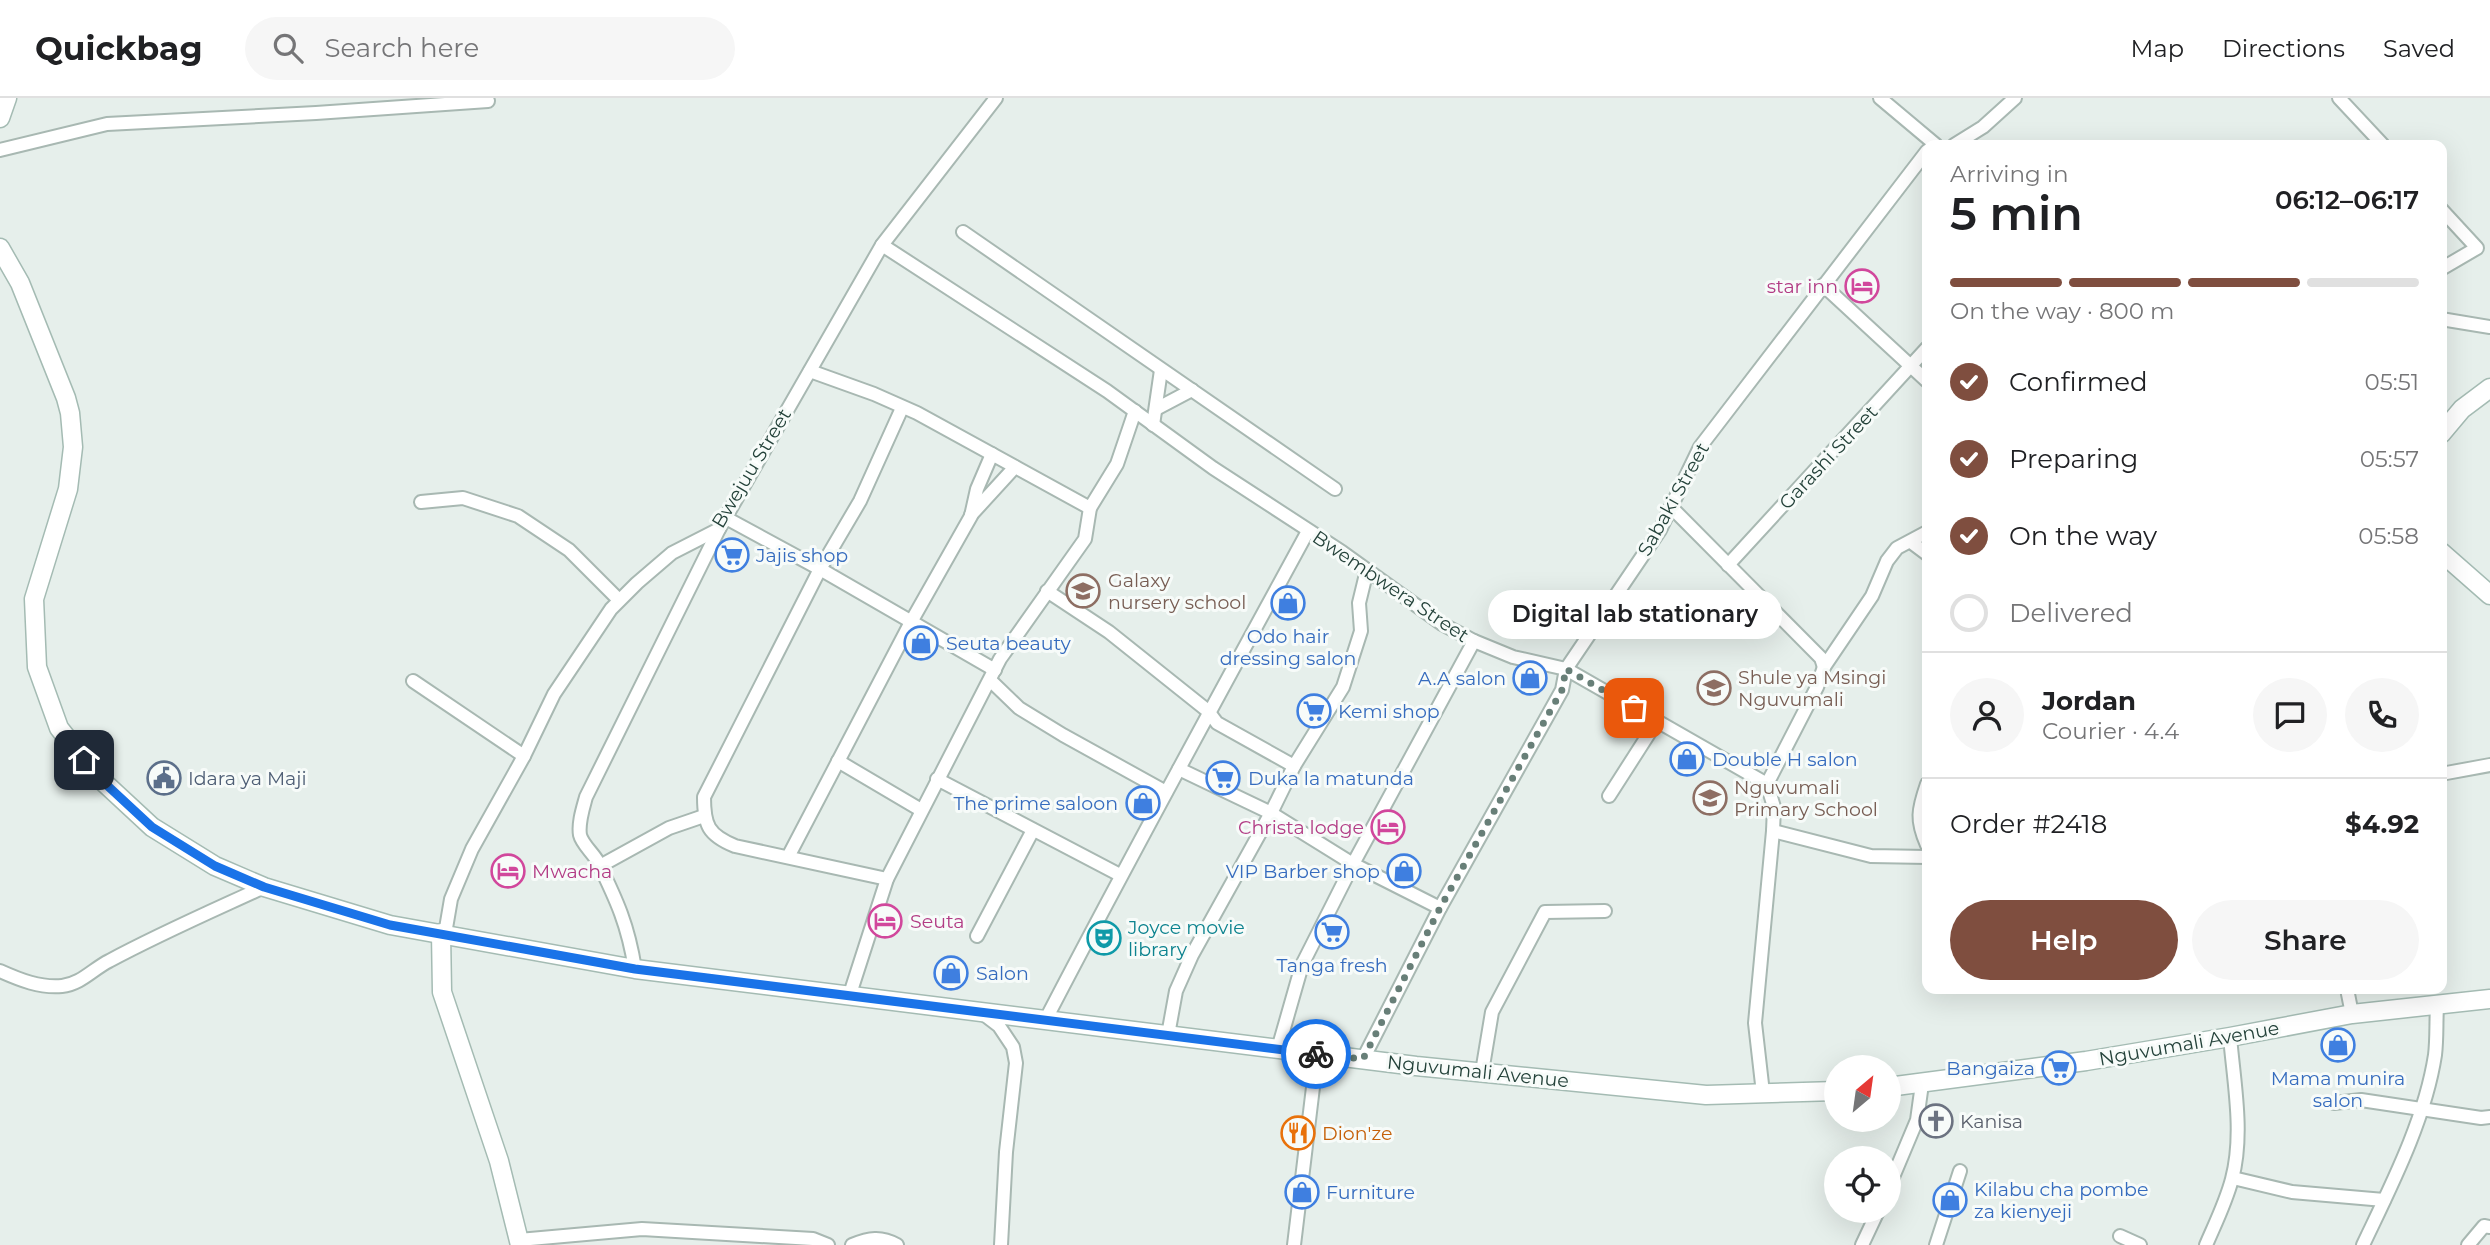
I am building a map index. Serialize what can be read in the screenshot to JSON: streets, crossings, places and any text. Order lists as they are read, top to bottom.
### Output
{
  "streets": {
    "street": [
      "Garashi Street",
      "Bwejuu Street",
      "Sabaki Street",
      "Bwembwera Street",
      "Nguvumali Avenue"
    ]
  },
  "crossings": [
    ["Bwejuu Street", "Bwembwera Street"],
    ["Bwejuu Street", "Nguvumali Avenue"],
    ["Sabaki Street", "Bwembwera Street"],
    ["Sabaki Street", "Nguvumali Avenue"]
  ],
  "places": {
    "hotel": [
      "star inn",
      "Christa lodge",
      "Mwacha",
      "Seuta"
    ],
    "supermarket": [
      "Jajis shop",
      "Kemi shop",
      "Duka la matunda",
      "Tanga fresh",
      "Bangaiza"
    ],
    "school or university": ["Galaxy nursery school", "Shule ya Msingi Nguvumali", "Nguvumali Primary School"],
    "shop": [
      "Odo hair dressing salon",
      "Seuta beauty",
      "A.A salon",
      "Double H salon",
      "The prime saloon",
      "VIP Barber shop",
      "Salon",
      "Mama munira salon",
      "Furniture",
      "Kilabu cha pombe za kienyeji"
    ],
    "other": ["Digital lab stationary"],
    "public building": ["Idara ya Maji"],
    "theatre": ["Joyce movie library"],
    "church": ["Kanisa"],
    "restaurant": ["Dion'ze"]
  },
  "north": "top right",
  "page": {
    "header": "Quickbag",
    "search": "Search here",
    "nav": ["Map", "Directions", "Saved"],
    "heading": ["5 min", "Arriving in", "06:12–06:17"],
    "panel": [
      "Jordan",
      "Courier · 4.4",
      "Order #2418",
      "$4.92"
    ],
    "bar": "On the way · 800 m",
    "list": [
      ["Confirmed", "05:51"],
      ["Preparing", "05:57"],
      ["On the way", "05:58"],
      "Delivered"
    ],
    "bubble": "Digital lab stationary",
    "buttons": ["Help", "Share"]
  }
}
